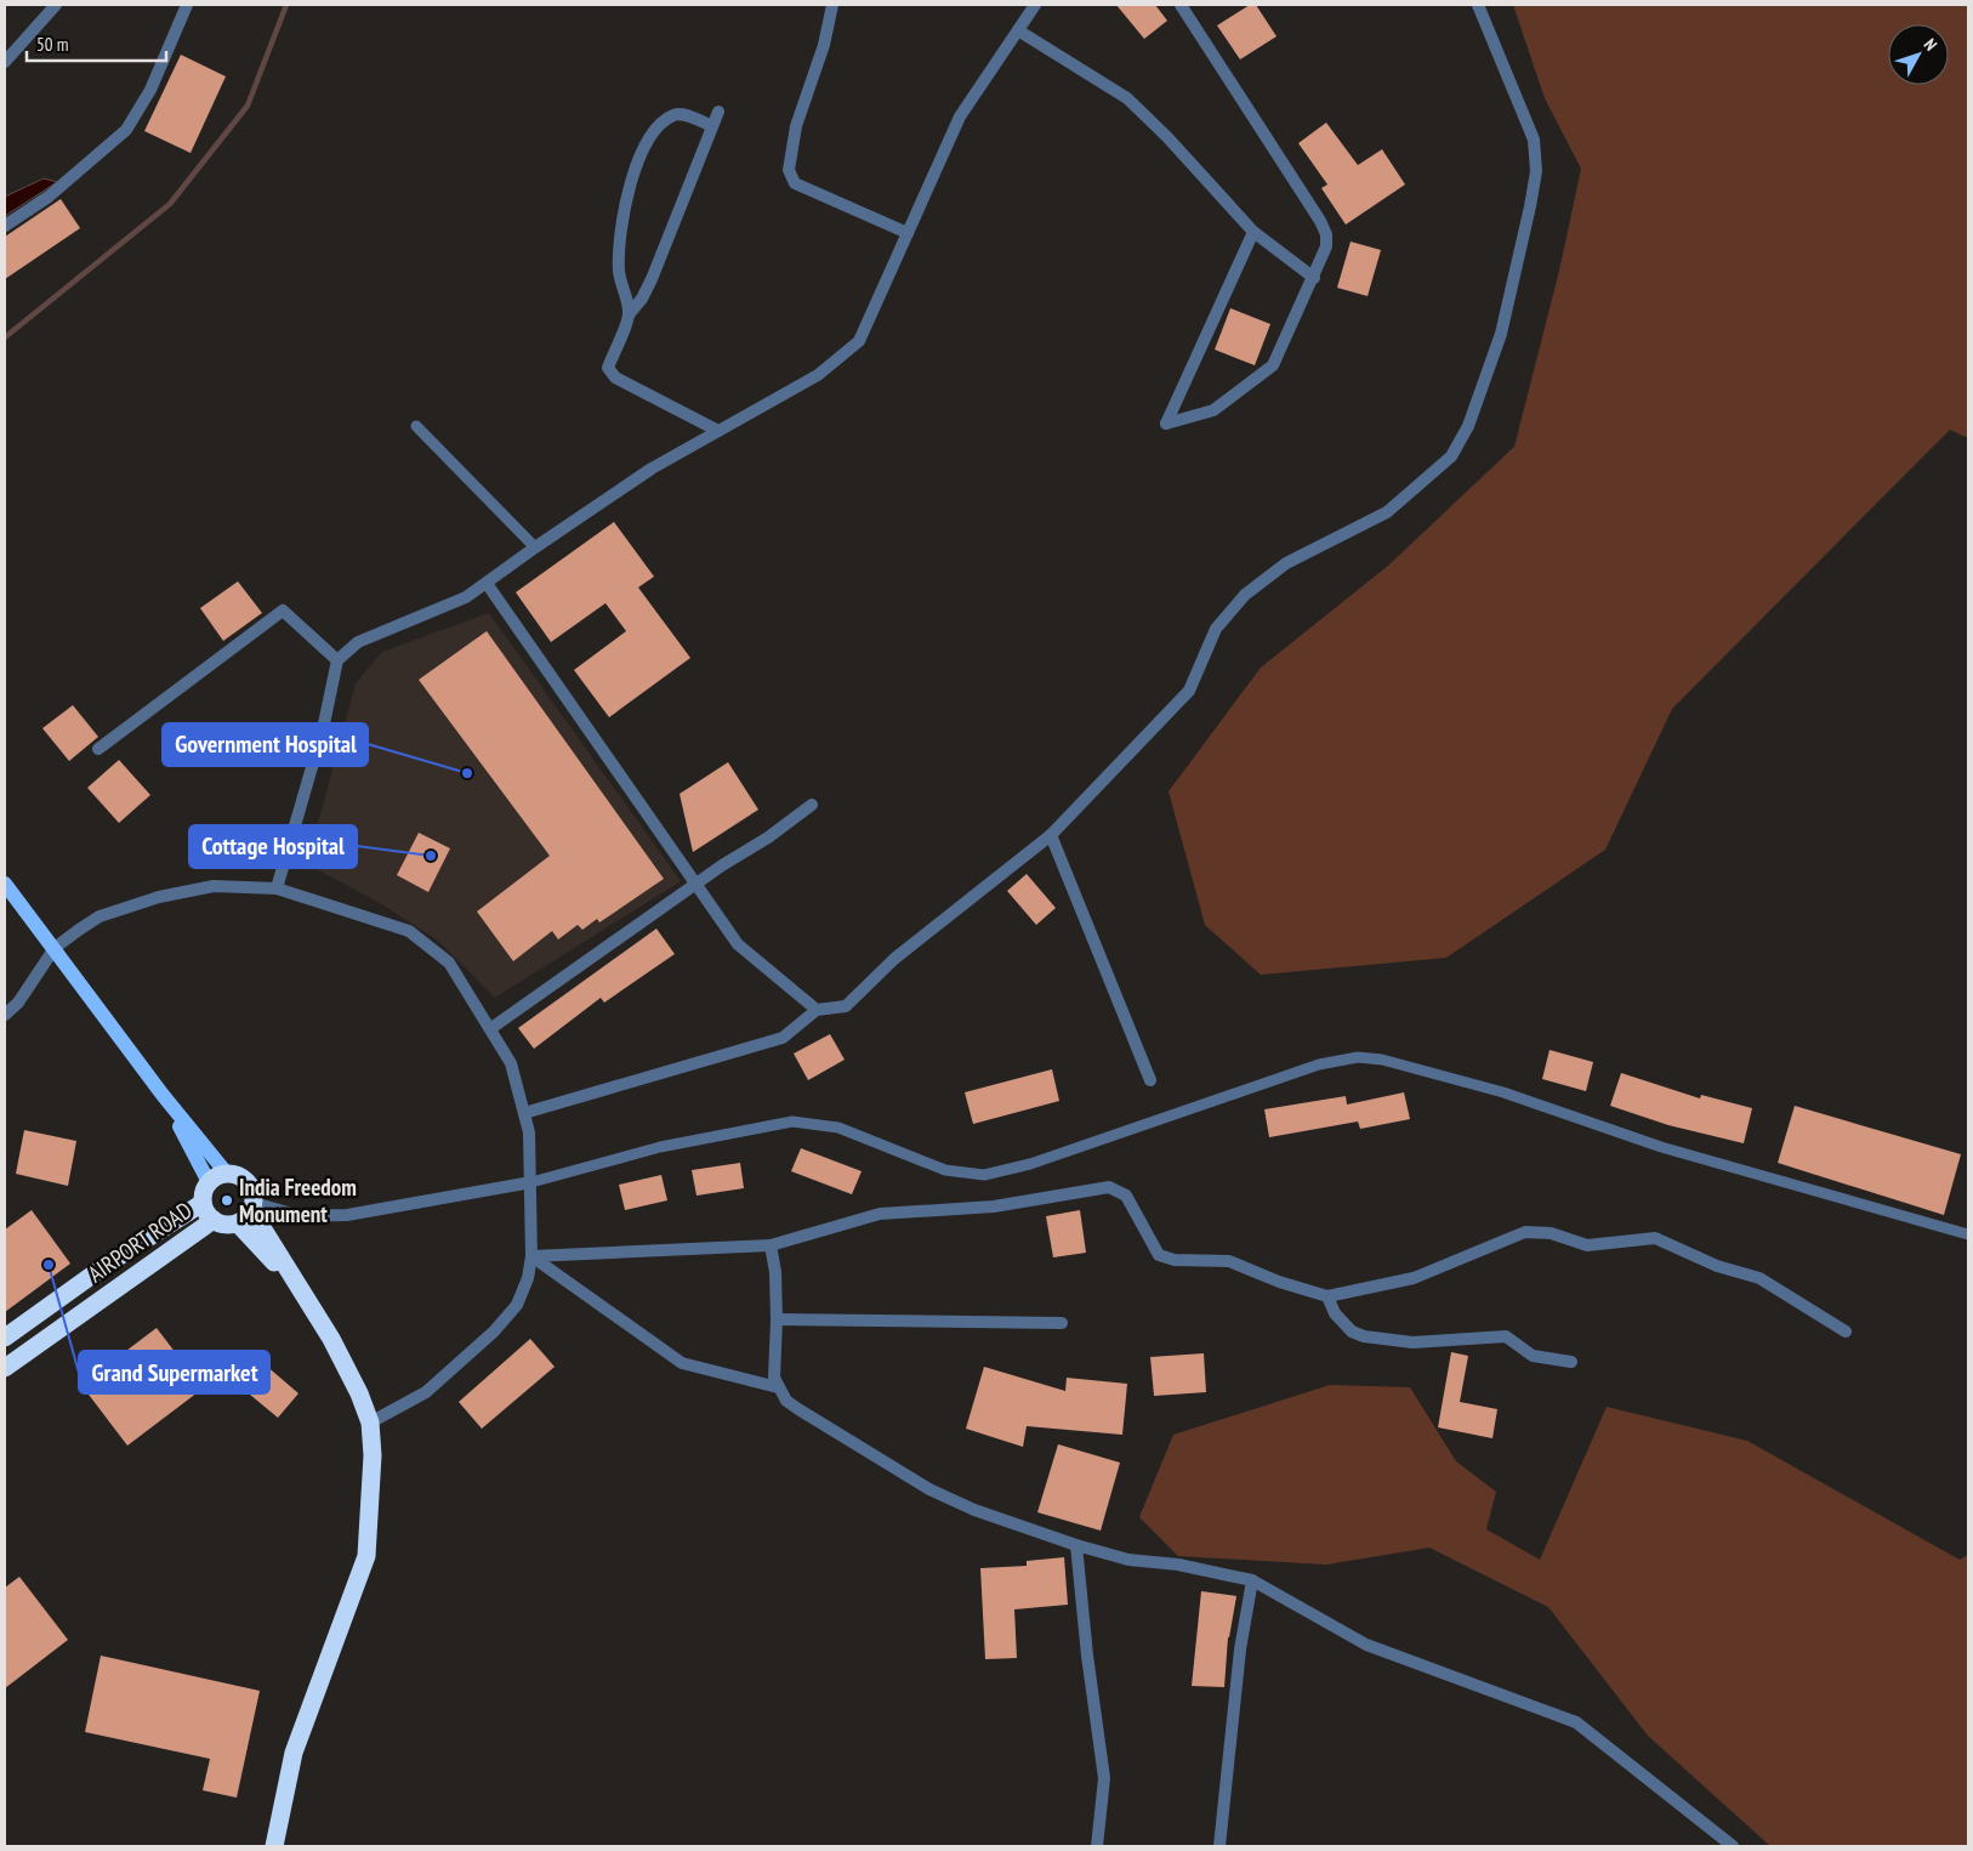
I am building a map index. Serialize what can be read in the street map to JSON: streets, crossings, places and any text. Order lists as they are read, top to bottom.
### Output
{
  "streets": {
    "highway": ["AIRPORT ROAD"]
  },
  "places": [
    "Government Hospital",
    "Cottage Hospital",
    "India Freedom Monument",
    "Grand Supermarket"
  ],
  "scale_bar": "50 m",
  "north": "top right"
}
